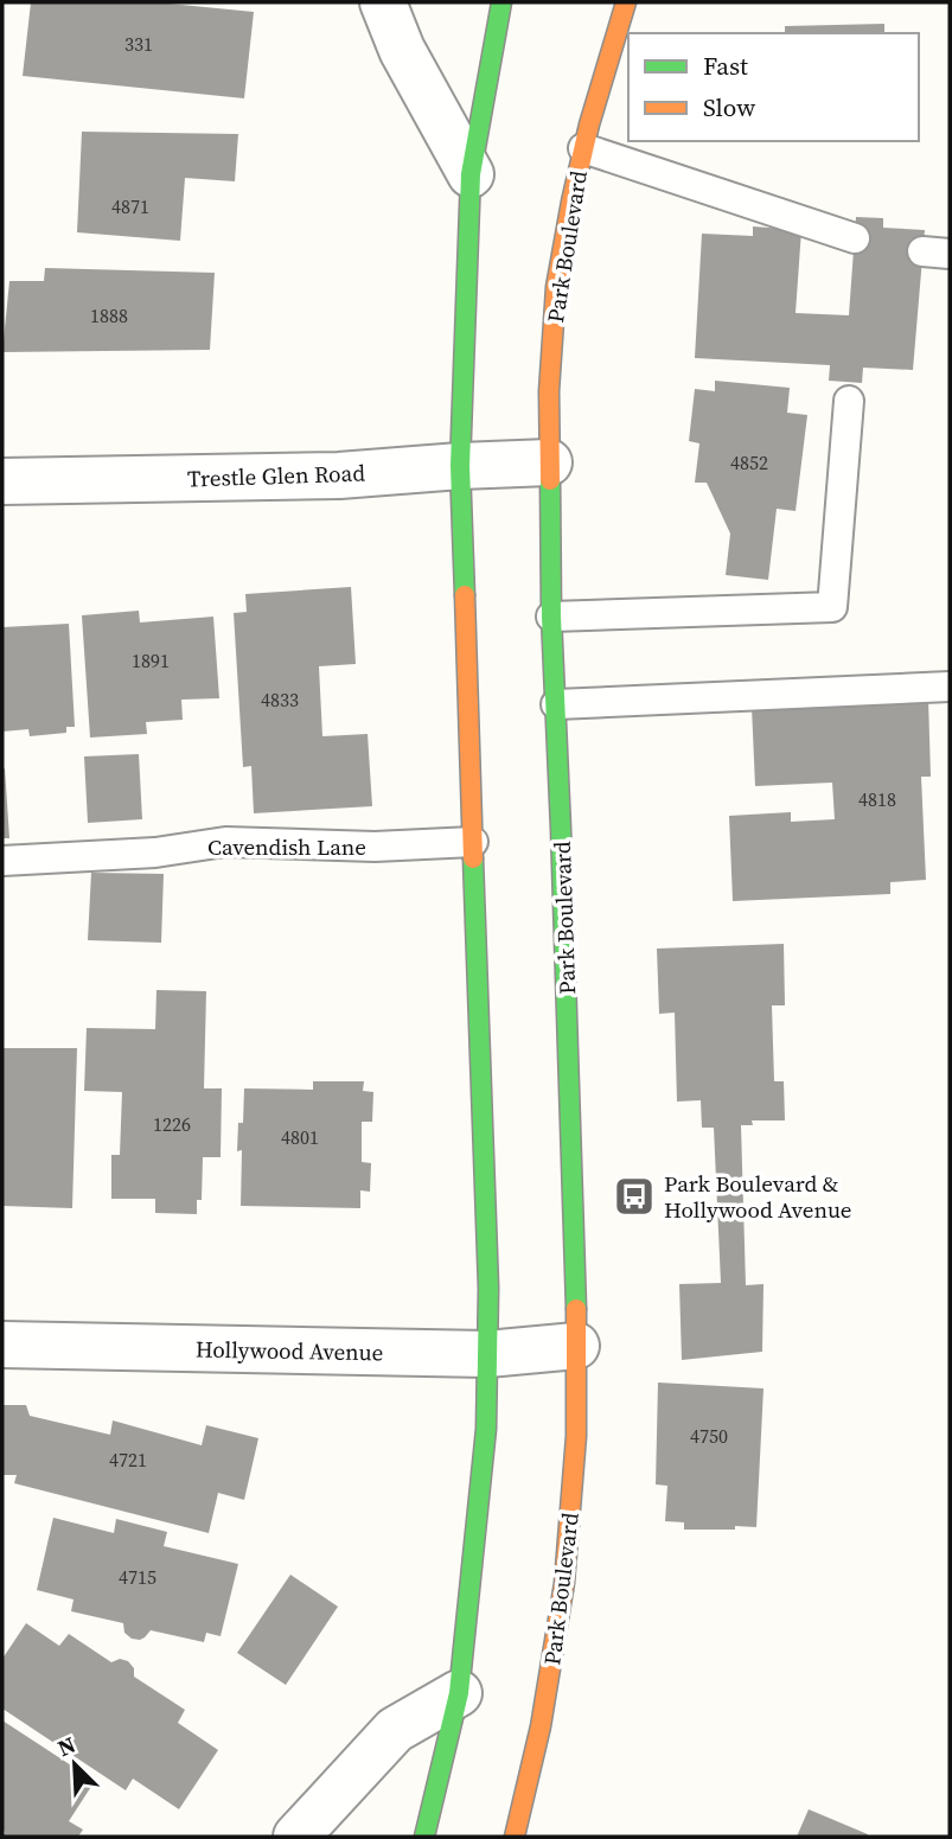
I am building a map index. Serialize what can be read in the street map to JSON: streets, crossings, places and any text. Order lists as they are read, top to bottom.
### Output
{
  "streets": {
    "main road": ["Park Boulevard"],
    "street": ["Trestle Glen Road", "Hollywood Avenue"],
    "lane": ["Cavendish Lane"]
  },
  "crossings": [
    ["Park Boulevard", "Trestle Glen Road"],
    ["Park Boulevard", "Hollywood Avenue"]
  ],
  "places": {
    "bus stop": ["Park Boulevard & Hollywood Avenue"]
  },
  "house_numbers": [
    "331",
    "4871",
    "1888",
    "4852",
    "1891",
    "4833",
    "4818",
    "1226",
    "4801",
    "4750",
    "4721",
    "4715"
  ],
  "legend": ["Fast", "Slow"],
  "north": "top left"
}
